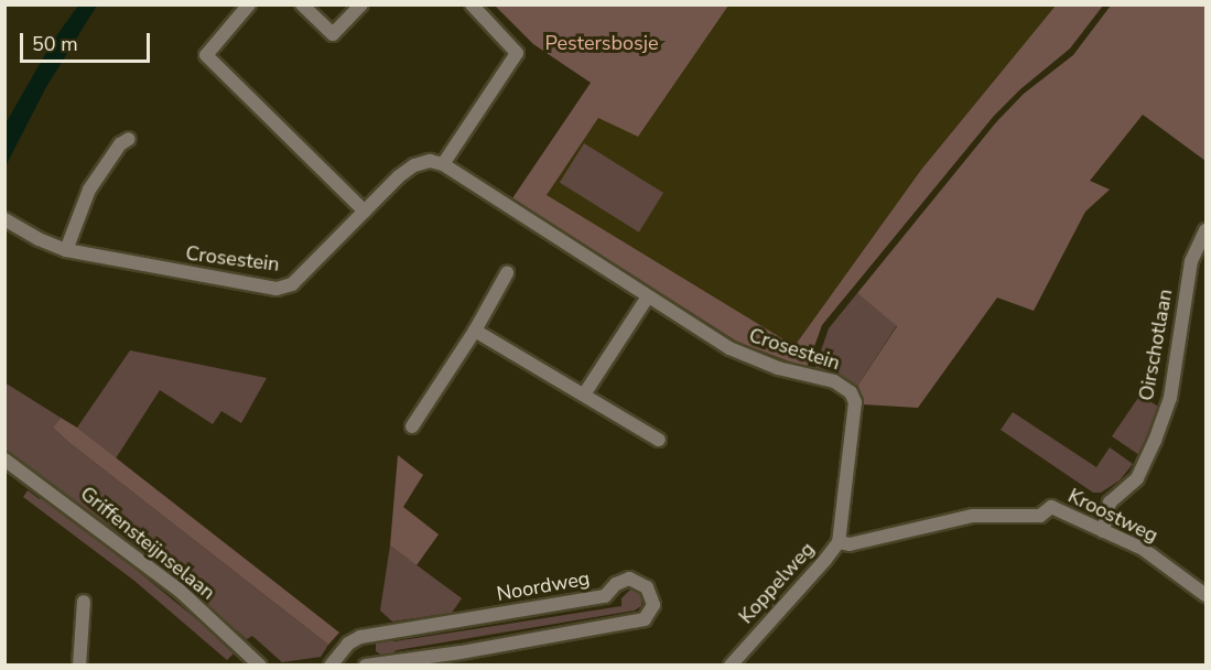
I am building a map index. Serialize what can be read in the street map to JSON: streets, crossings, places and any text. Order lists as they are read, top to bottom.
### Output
{
  "streets": {
    "street": [
      "Crosestein",
      "Oirschotlaan",
      "Kroostweg",
      "Griffensteijnselaan",
      "Koppelweg",
      "Noordweg"
    ]
  },
  "crossings": [
    ["Crosestein", "Koppelweg"],
    ["Oirschotlaan", "Kroostweg"],
    ["Kroostweg", "Koppelweg"]
  ],
  "parks": ["Pestersbosje"],
  "scale_bar": "50 m"
}
